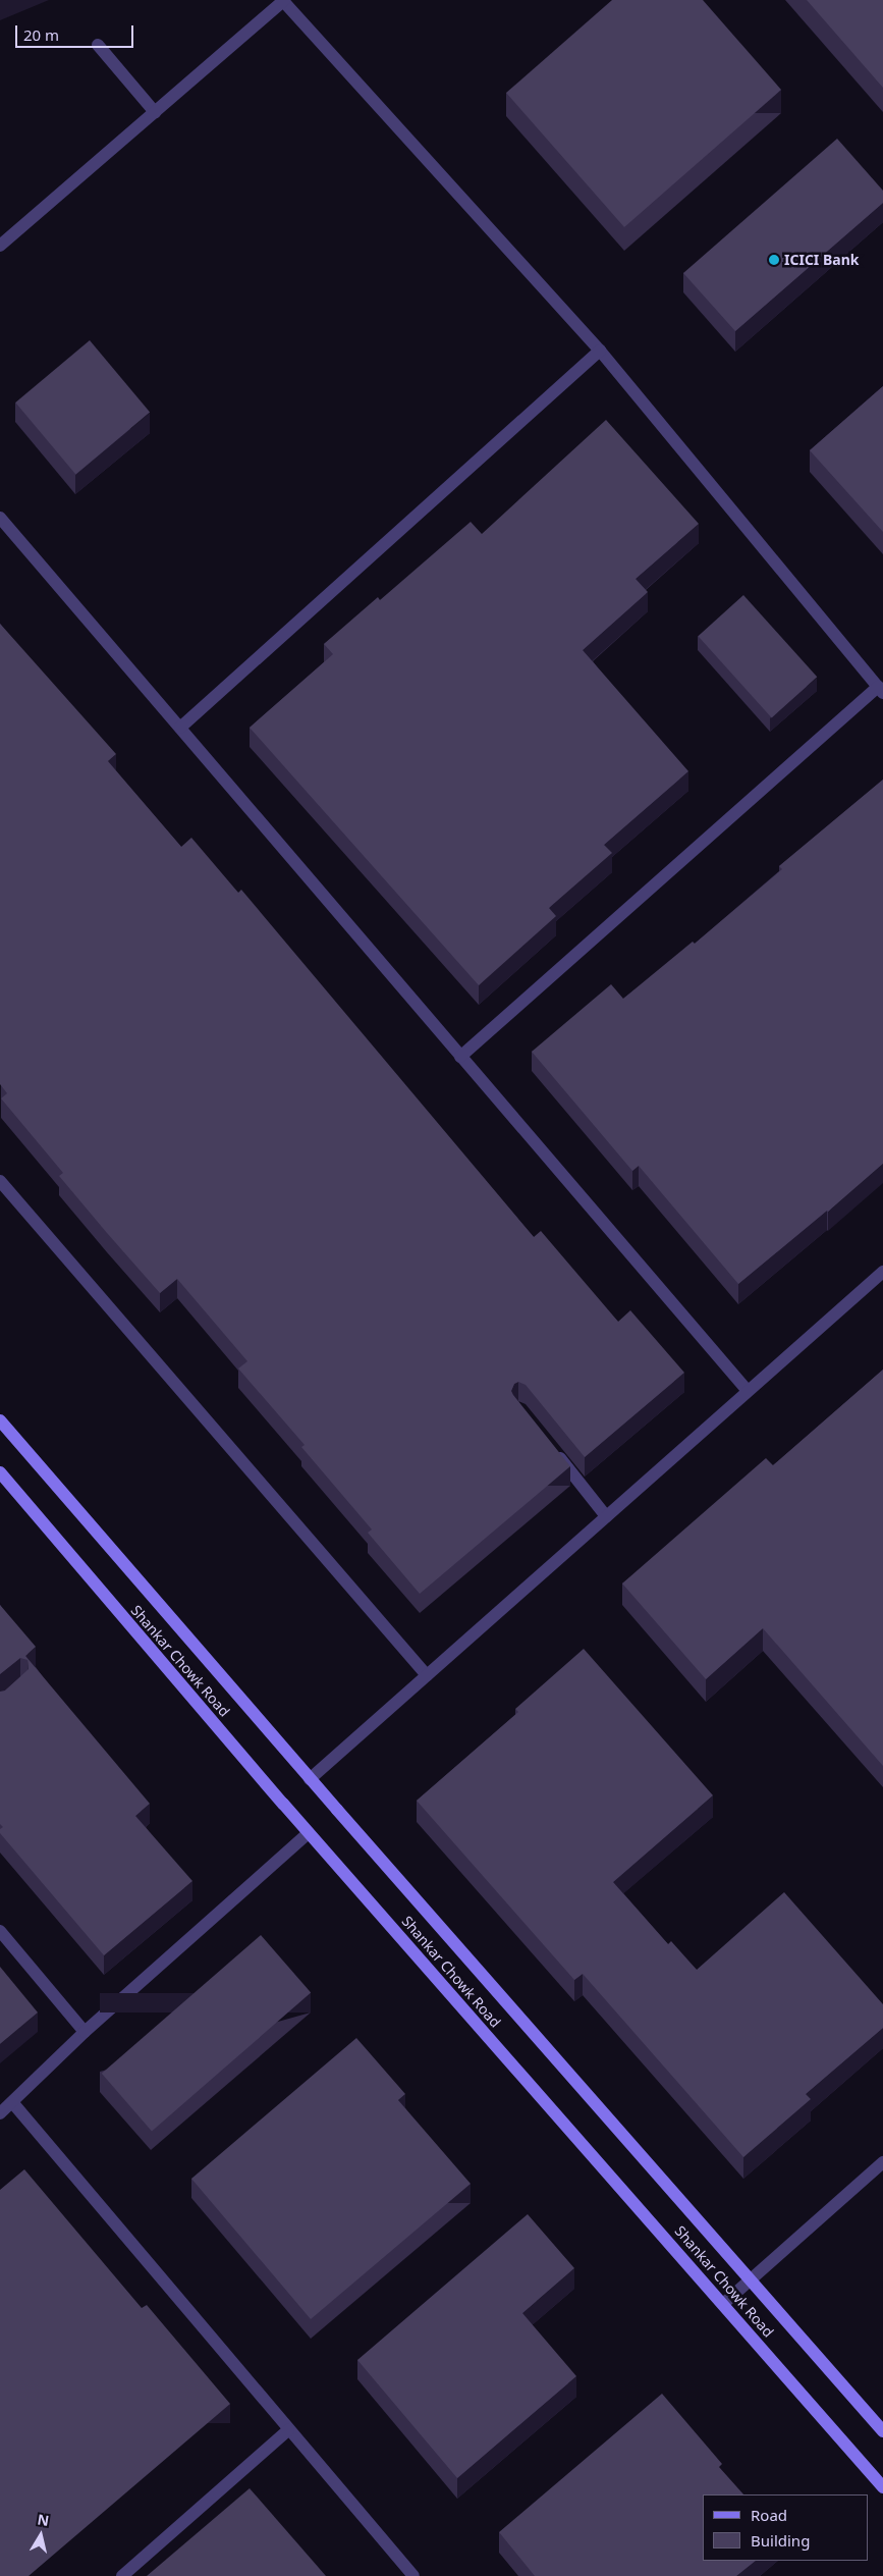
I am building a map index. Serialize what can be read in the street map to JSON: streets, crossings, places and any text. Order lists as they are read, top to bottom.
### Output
{
  "streets": {
    "main road": ["Shankar Chowk Road"]
  },
  "places": ["ICICI Bank"],
  "legend": ["Road", "Building"],
  "scale_bar": "20 m",
  "north": "top"
}
